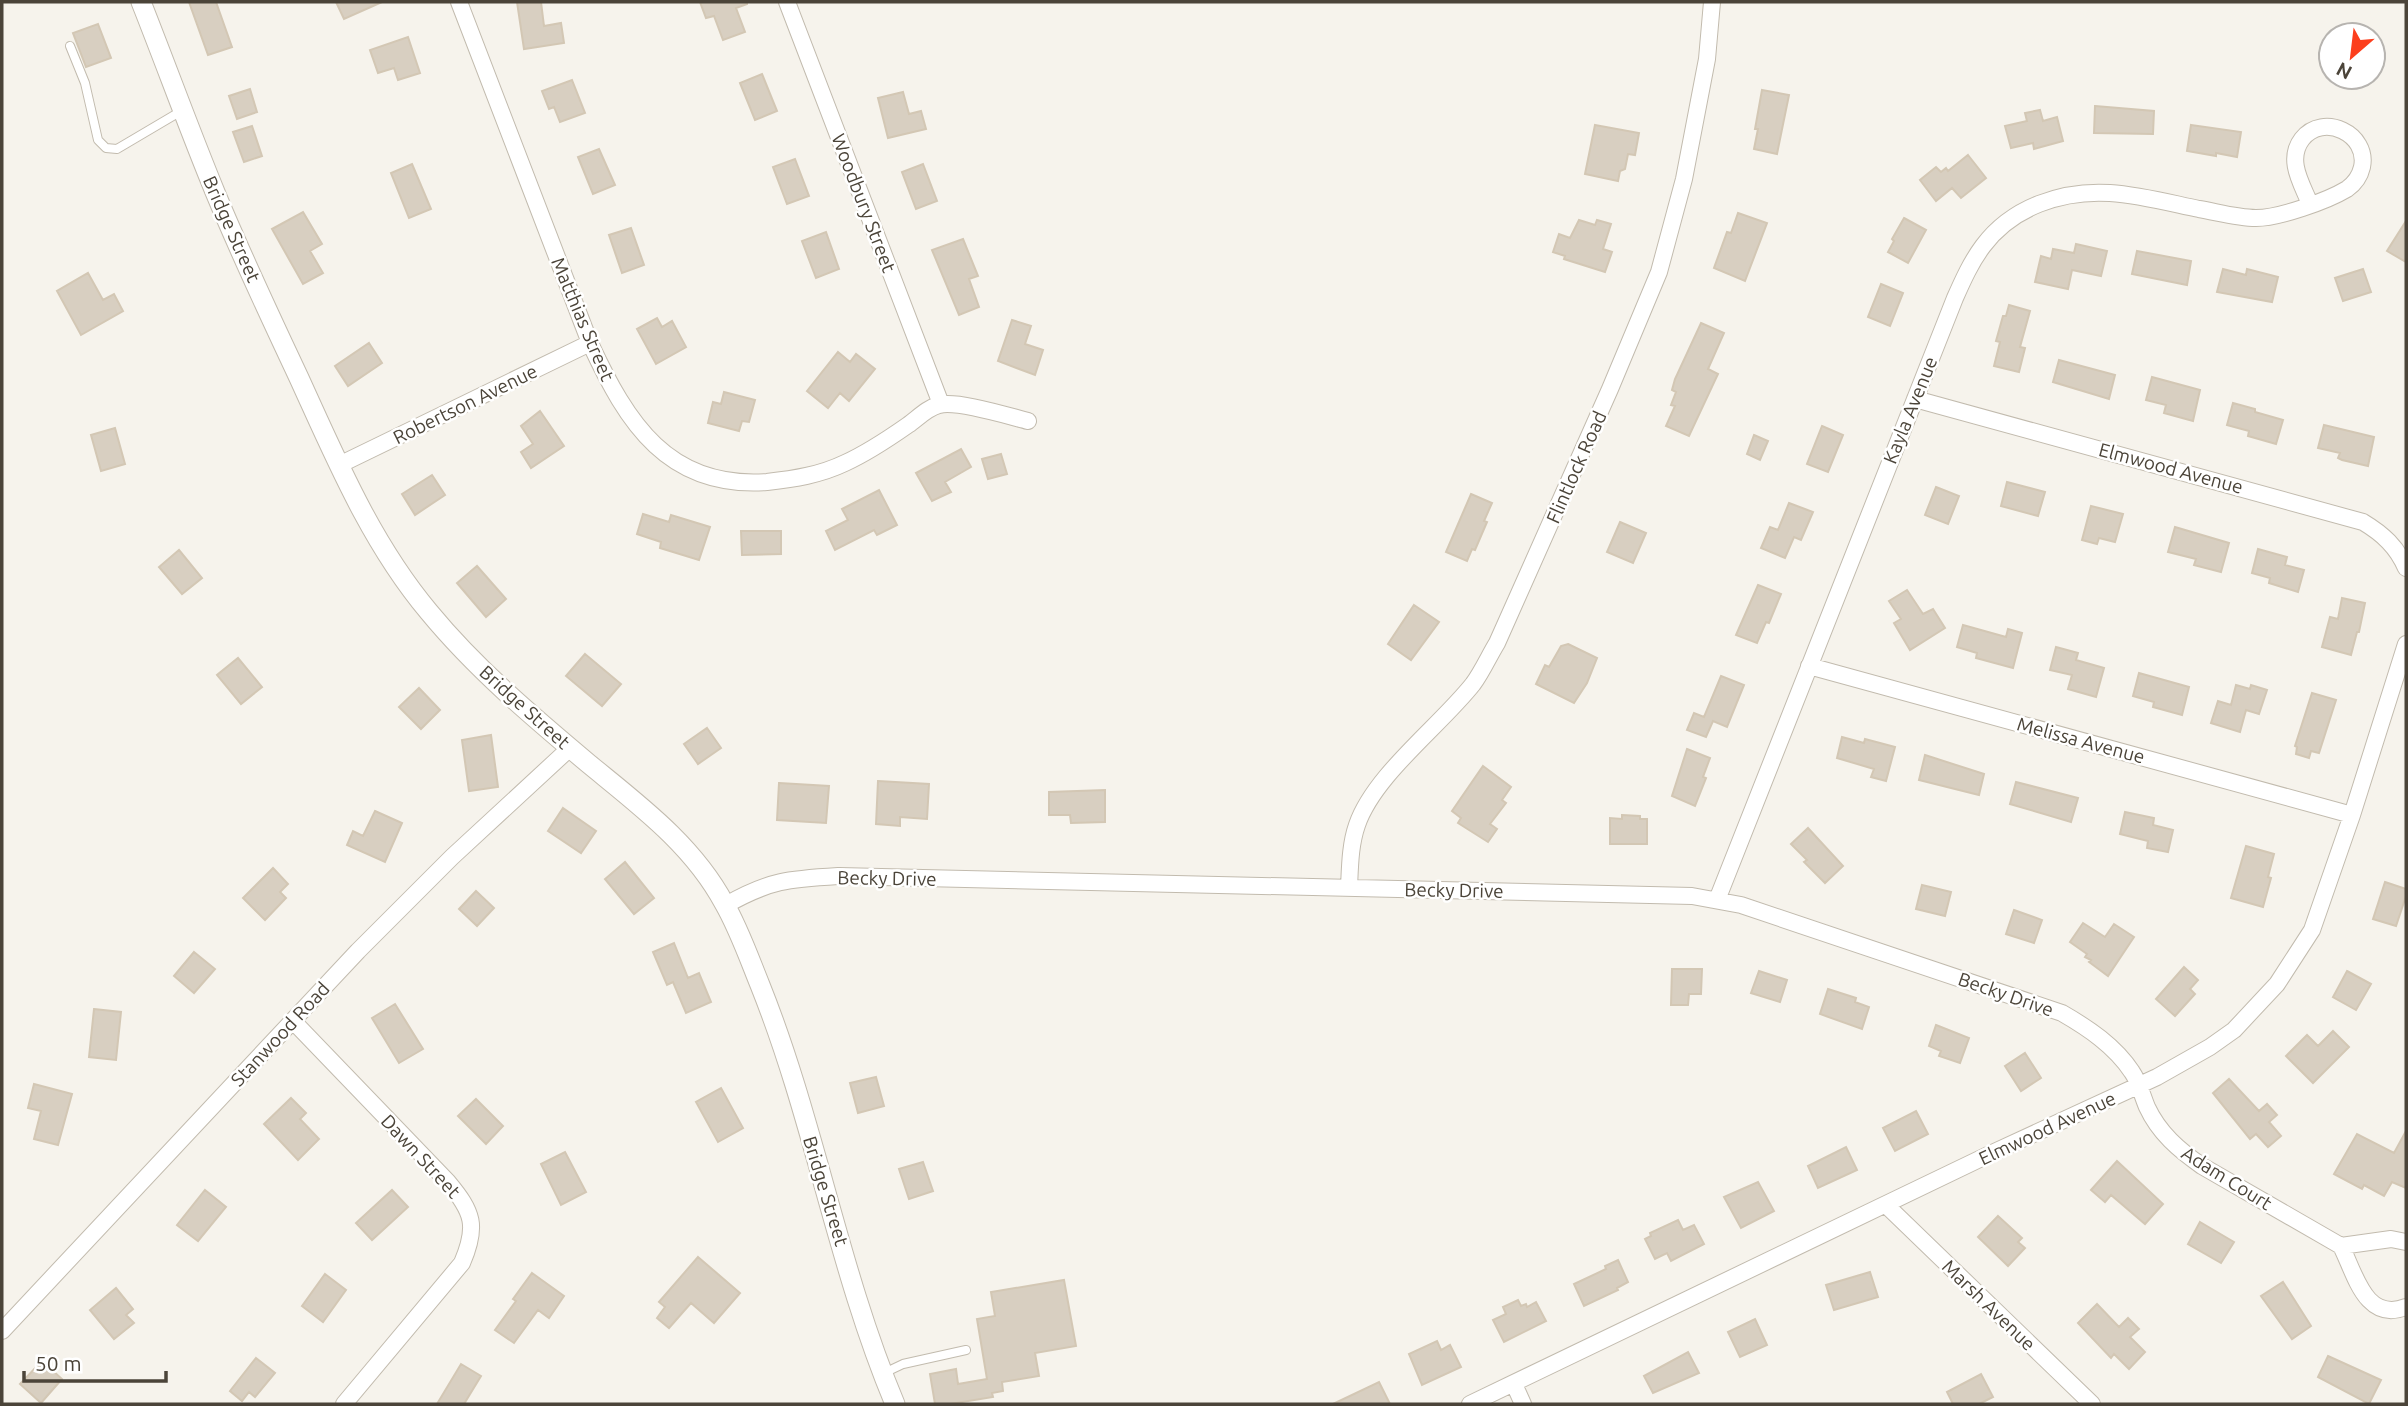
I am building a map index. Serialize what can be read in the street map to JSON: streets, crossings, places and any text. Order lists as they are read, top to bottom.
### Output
{
  "streets": {
    "street": [
      "Woodbury Street",
      "Bridge Street",
      "Matthias Street",
      "Robertson Avenue",
      "Kayla Avenue",
      "Flintlock Road",
      "Elmwood Avenue",
      "Melissa Avenue",
      "Becky Drive",
      "Stanwood Road",
      "Dawn Street",
      "Adam Court",
      "Marsh Avenue"
    ]
  },
  "crossings": [
    ["Woodbury Street", "Matthias Street"],
    ["Bridge Street", "Robertson Avenue"],
    ["Bridge Street", "Becky Drive"],
    ["Bridge Street", "Stanwood Road"],
    ["Matthias Street", "Robertson Avenue"],
    ["Kayla Avenue", "Elmwood Avenue"],
    ["Kayla Avenue", "Melissa Avenue"],
    ["Kayla Avenue", "Becky Drive"],
    ["Flintlock Road", "Becky Drive"],
    ["Elmwood Avenue", "Melissa Avenue"],
    ["Elmwood Avenue", "Becky Drive"],
    ["Elmwood Avenue", "Adam Court"],
    ["Elmwood Avenue", "Marsh Avenue"],
    ["Becky Drive", "Adam Court"],
    ["Stanwood Road", "Dawn Street"]
  ],
  "scale_bar": "50 m",
  "north": "bottom left"
}
